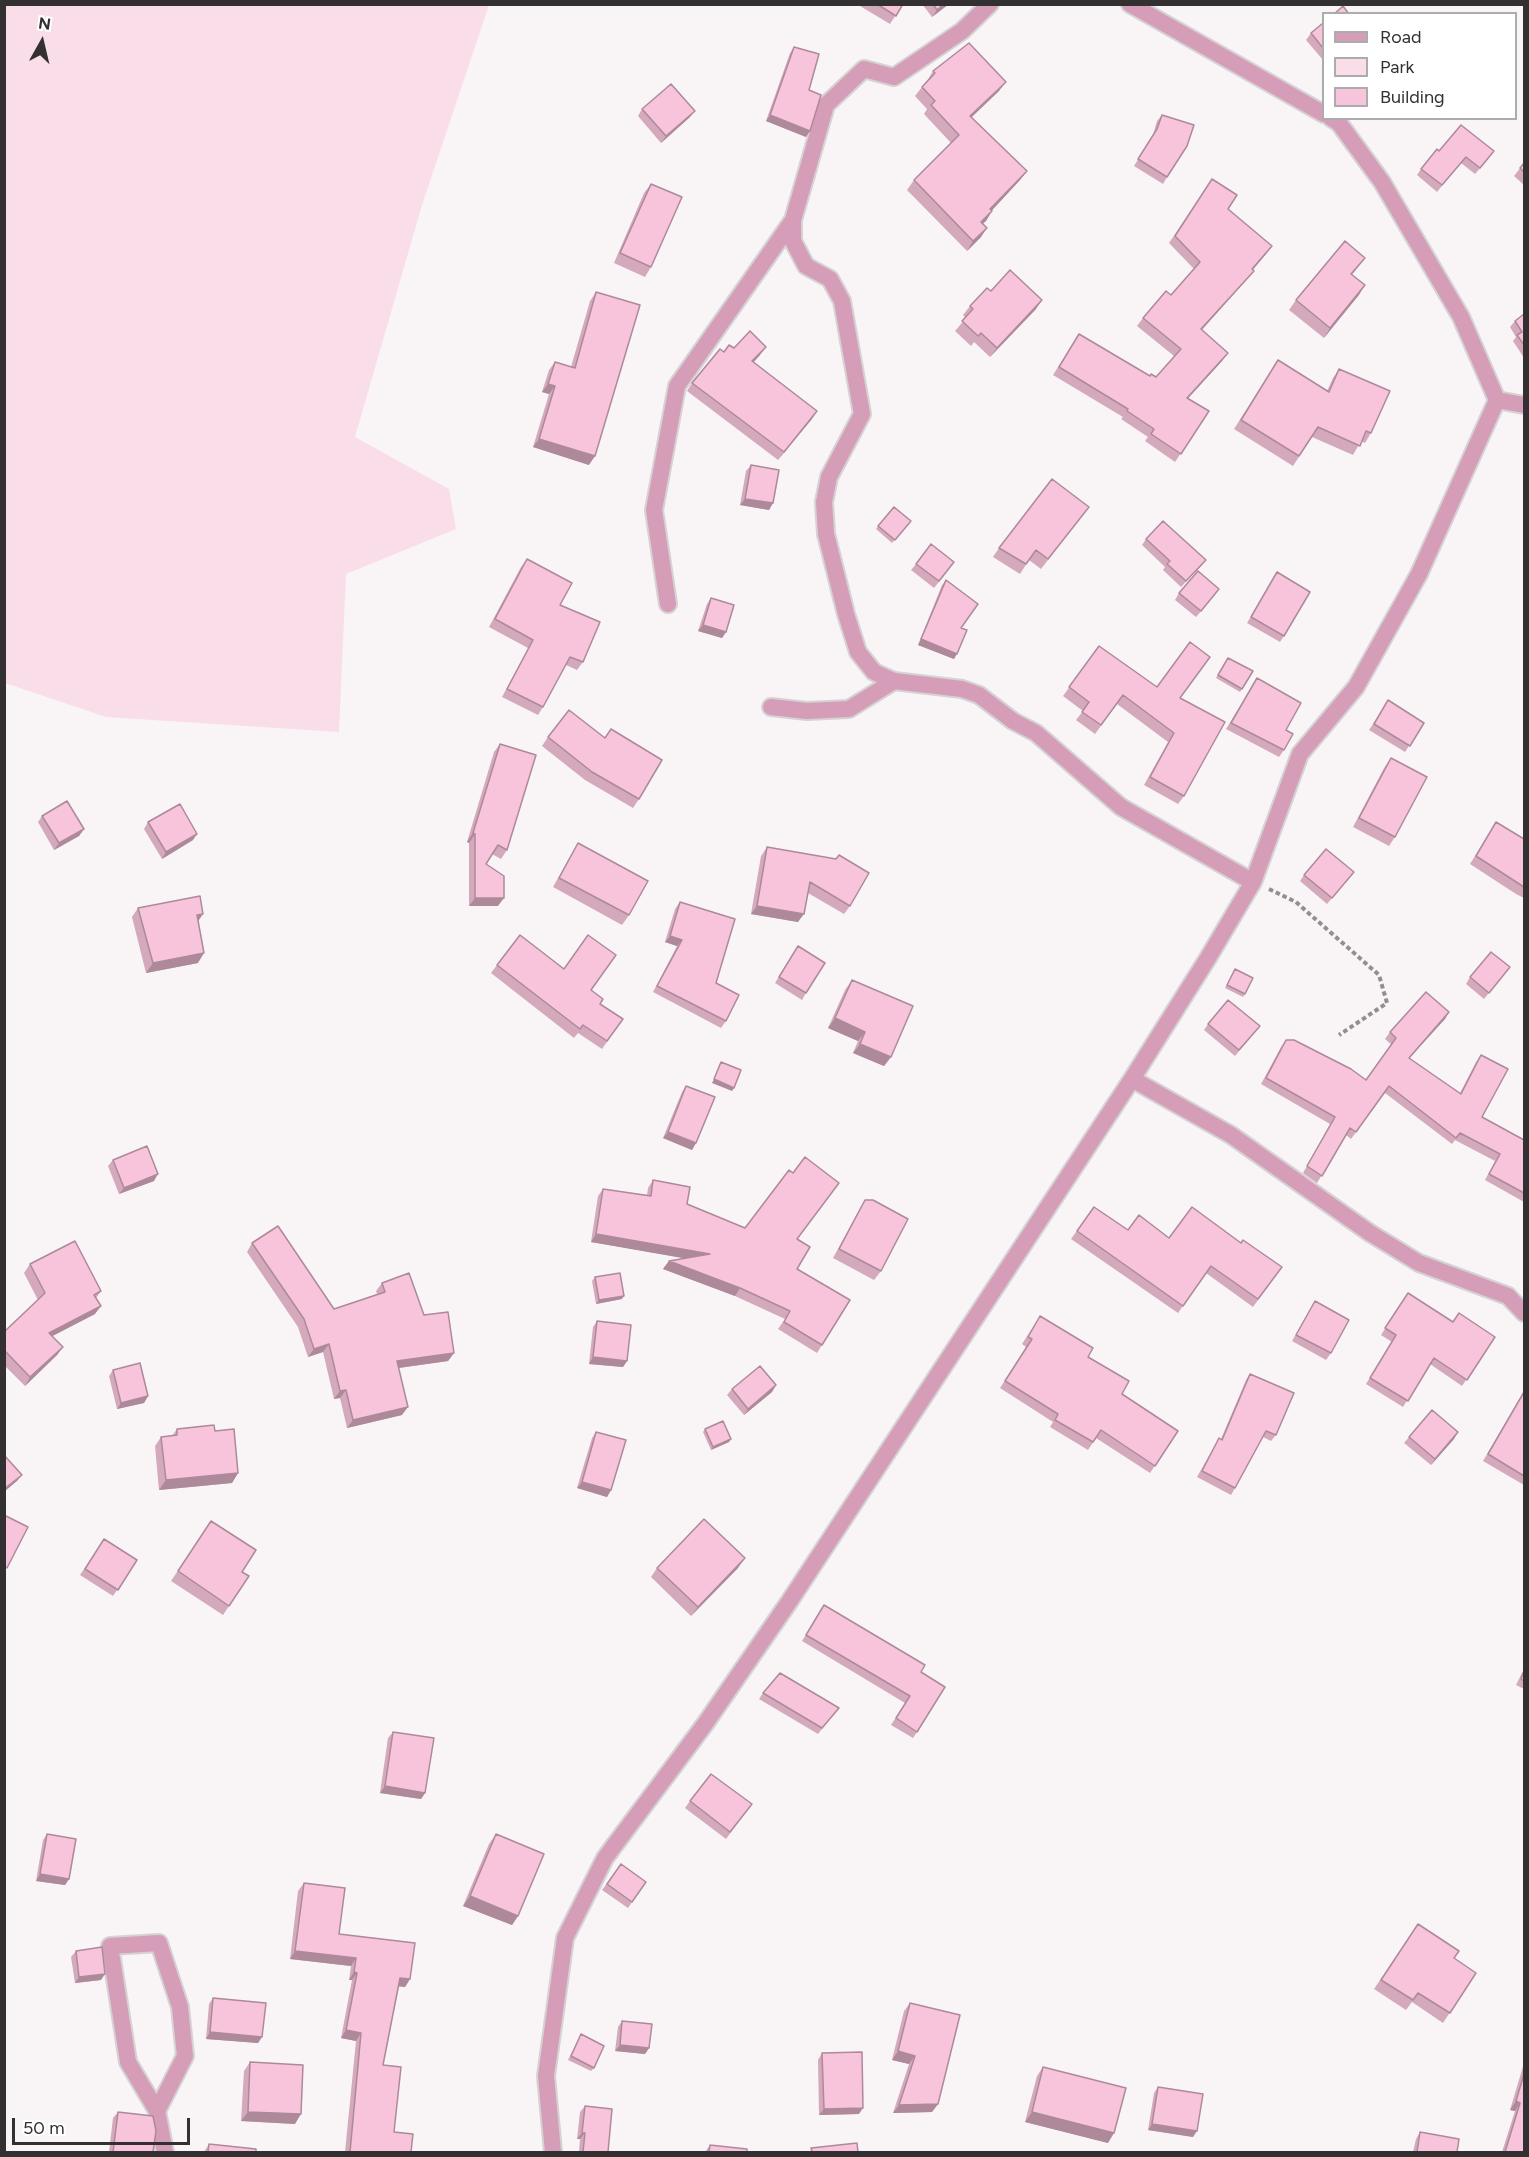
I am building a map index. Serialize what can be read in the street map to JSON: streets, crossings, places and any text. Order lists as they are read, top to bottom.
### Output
{
  "legend": ["Road", "Park", "Building"],
  "scale_bar": "50 m",
  "north": "top"
}
